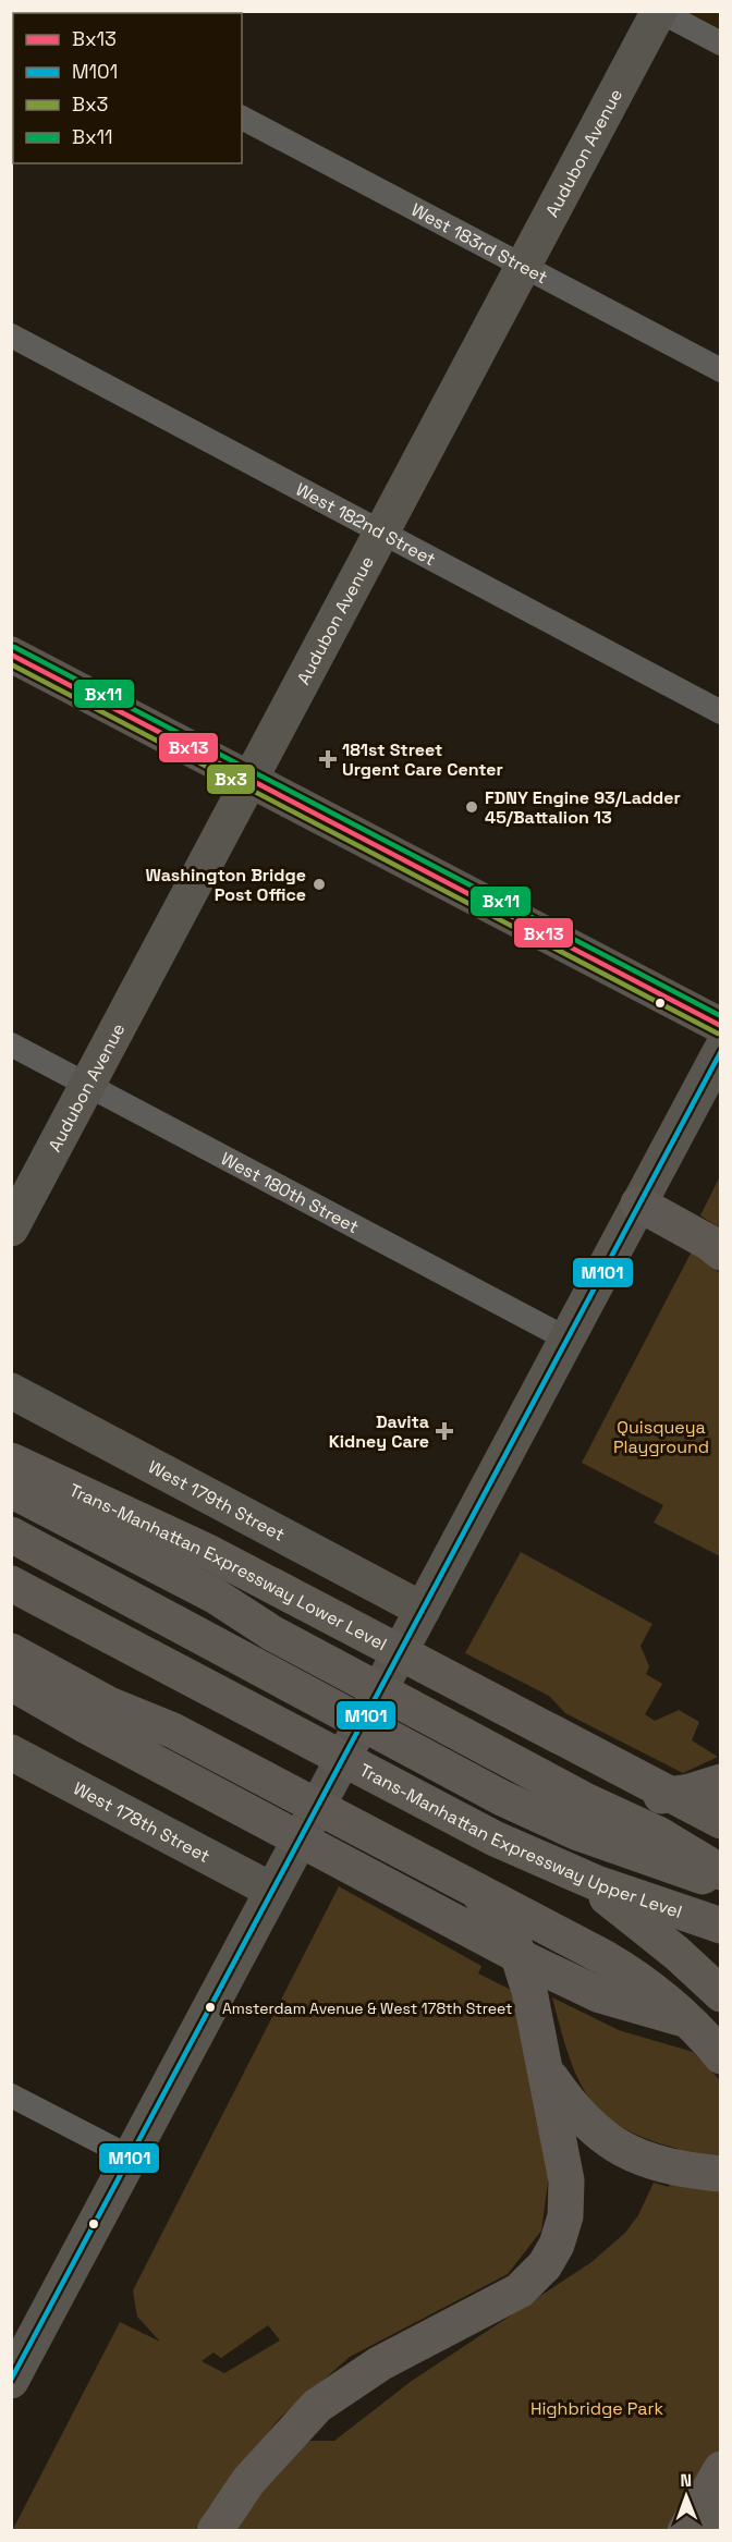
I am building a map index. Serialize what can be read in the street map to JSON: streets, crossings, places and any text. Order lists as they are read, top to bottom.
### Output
{
  "streets": {
    "highway": ["Trans-Manhattan Expressway Lower Level", "Trans-Manhattan Expressway Upper Level"],
    "main road": ["Audubon Avenue", "West 179th Street", "West 178th Street"],
    "street": ["West 183rd Street", "West 182nd Street", "West 180th Street"]
  },
  "crossings": [
    ["Audubon Avenue", "West 183rd Street"],
    ["Audubon Avenue", "West 182nd Street"],
    ["Audubon Avenue", "West 180th Street"]
  ],
  "parks": ["Quisqueya Playground", "Highbridge Park"],
  "places": {
    "health": ["181st Street Urgent Care Center", "Davita Kidney Care"],
    "other": ["FDNY Engine 93/Ladder 45/Battalion 13", "Washington Bridge Post Office", "Amsterdam Avenue & West 178th Street"]
  },
  "lines": [
    "transit line Bx11",
    "transit line Bx13",
    "transit line Bx3",
    "transit line M101"
  ],
  "legend": [
    "Bx13",
    "M101",
    "Bx3",
    "Bx11"
  ],
  "north": "top"
}
